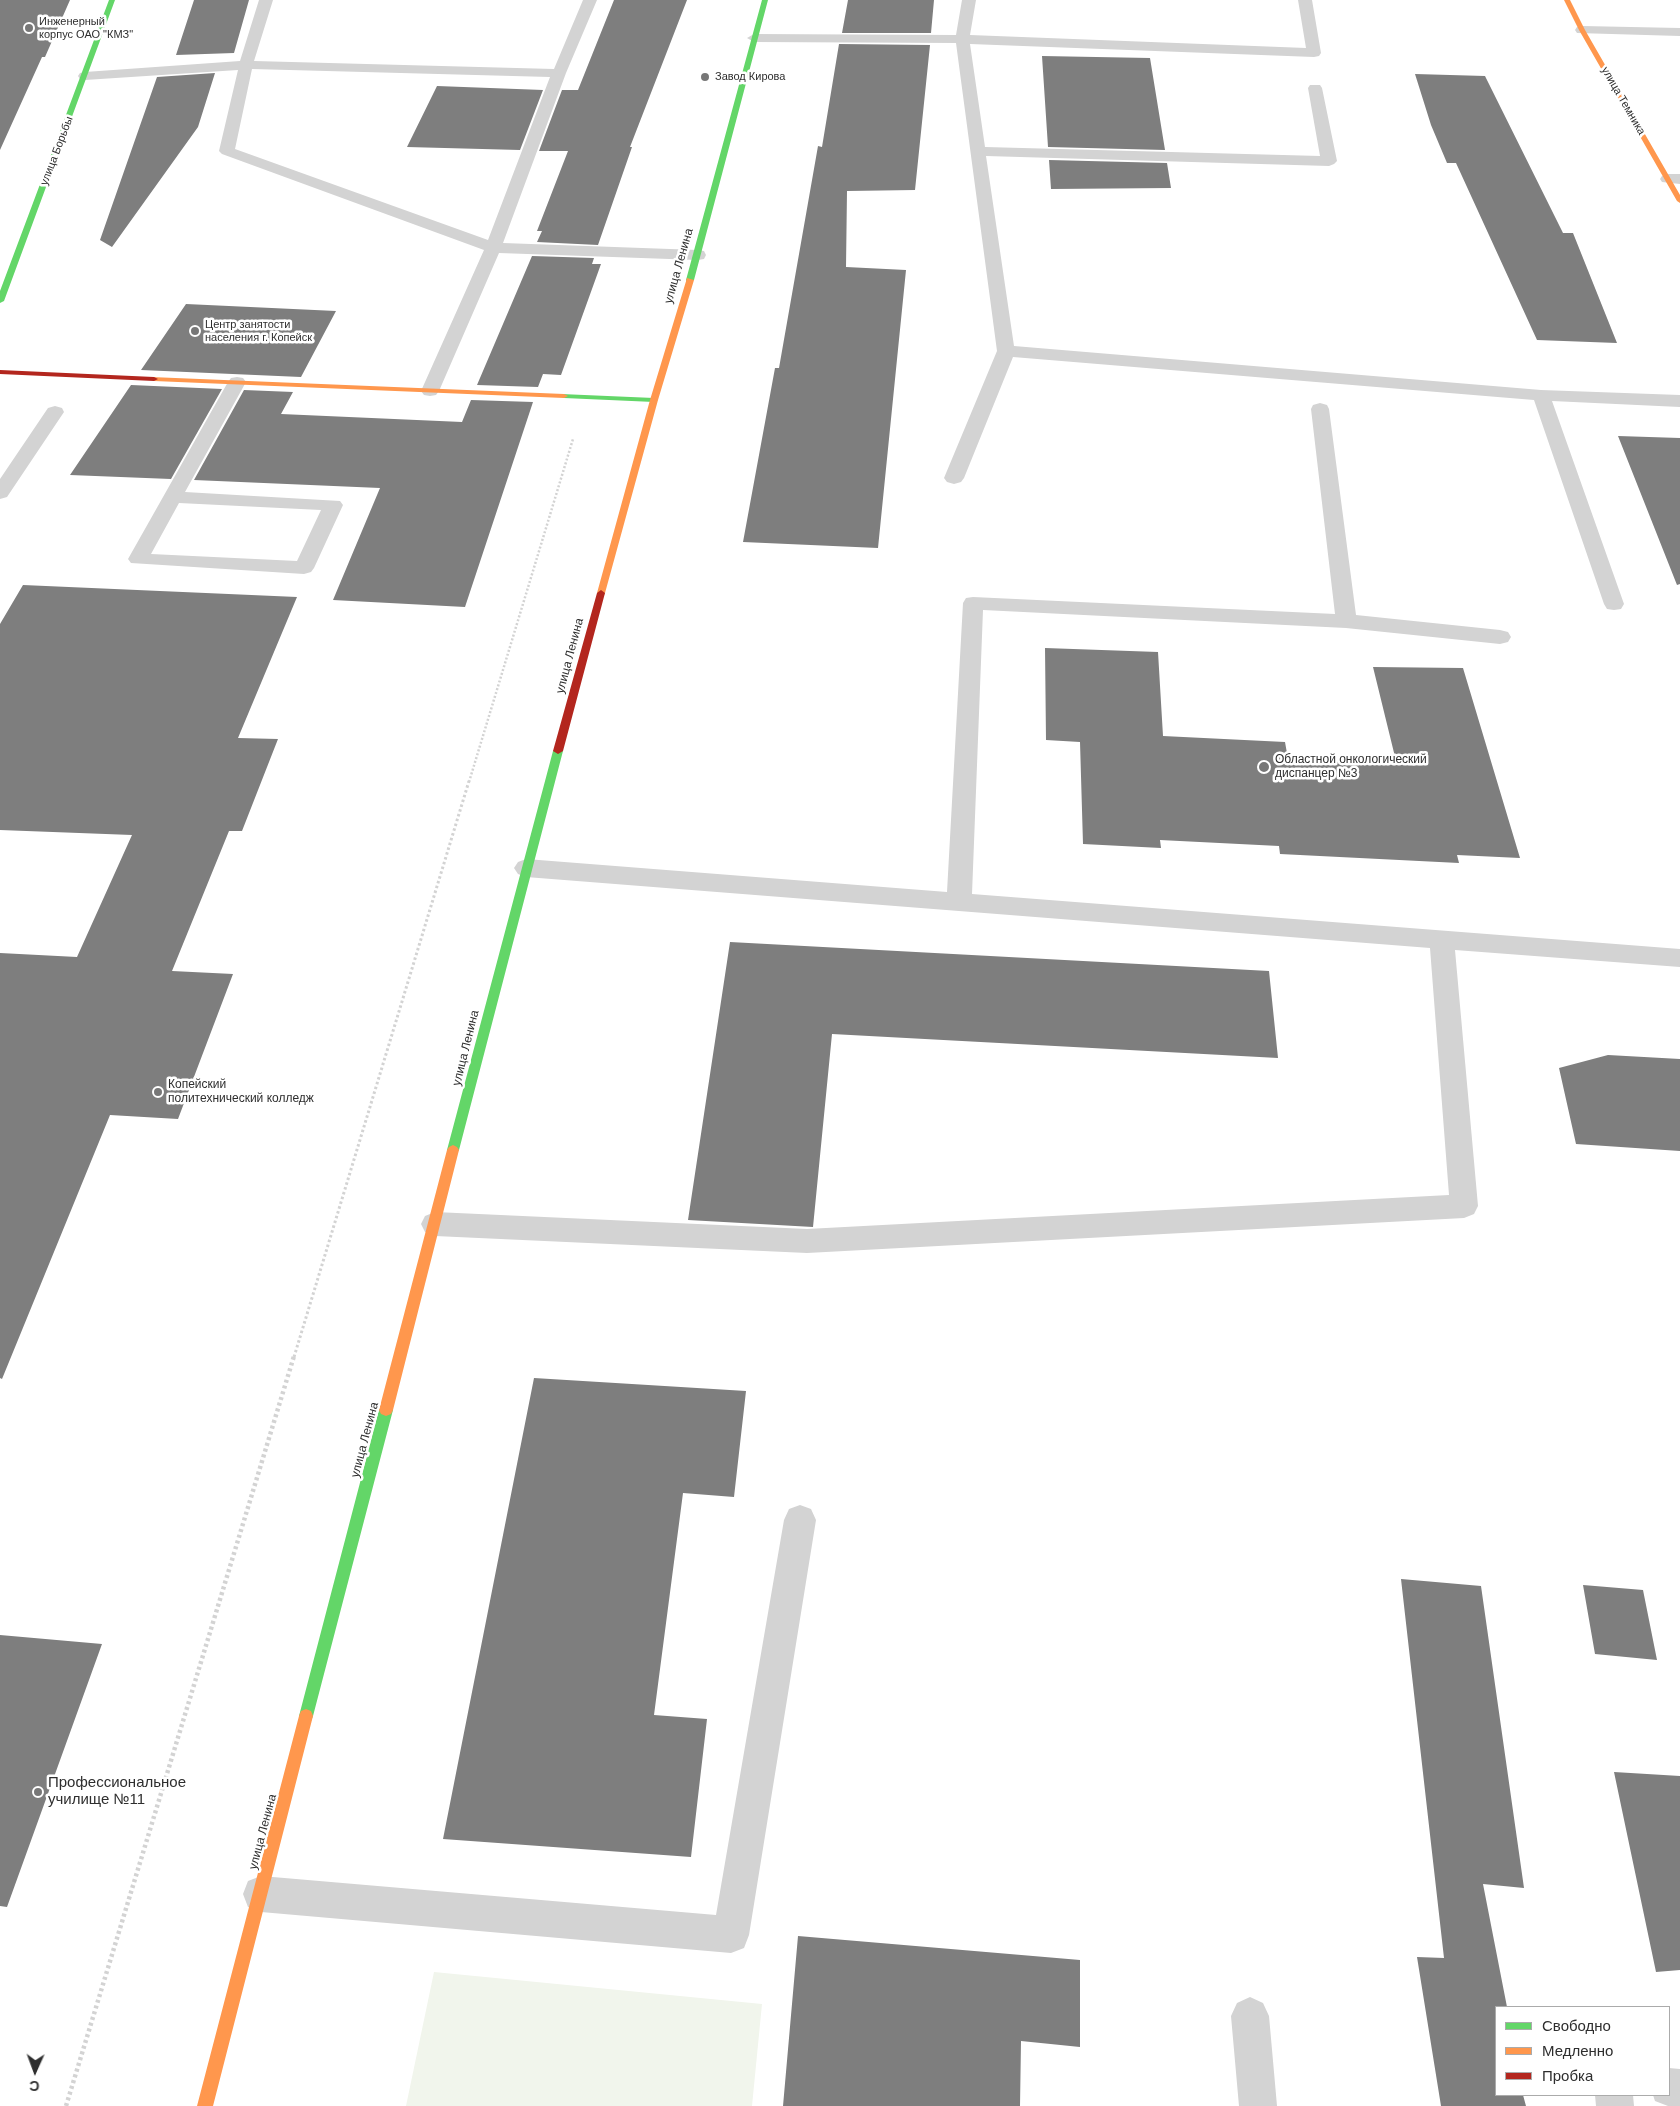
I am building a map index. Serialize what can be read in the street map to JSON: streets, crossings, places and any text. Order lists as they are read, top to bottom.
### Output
{
  "streets": {
    "street": ["улица Темника", "улица Борьбы", "улица Ленина"]
  },
  "places": [
    "Инженерный корпус ОАО \"КМЗ\"",
    "Завод Кирова",
    "Центр занятости населения г. Копейск",
    "Областной онкологический диспанцер №3",
    "Копейский политехнический колледж",
    "Профессиональное училище №11"
  ],
  "legend": ["Свободно", "Медленно", "Пробка"],
  "north": "bottom"
}
